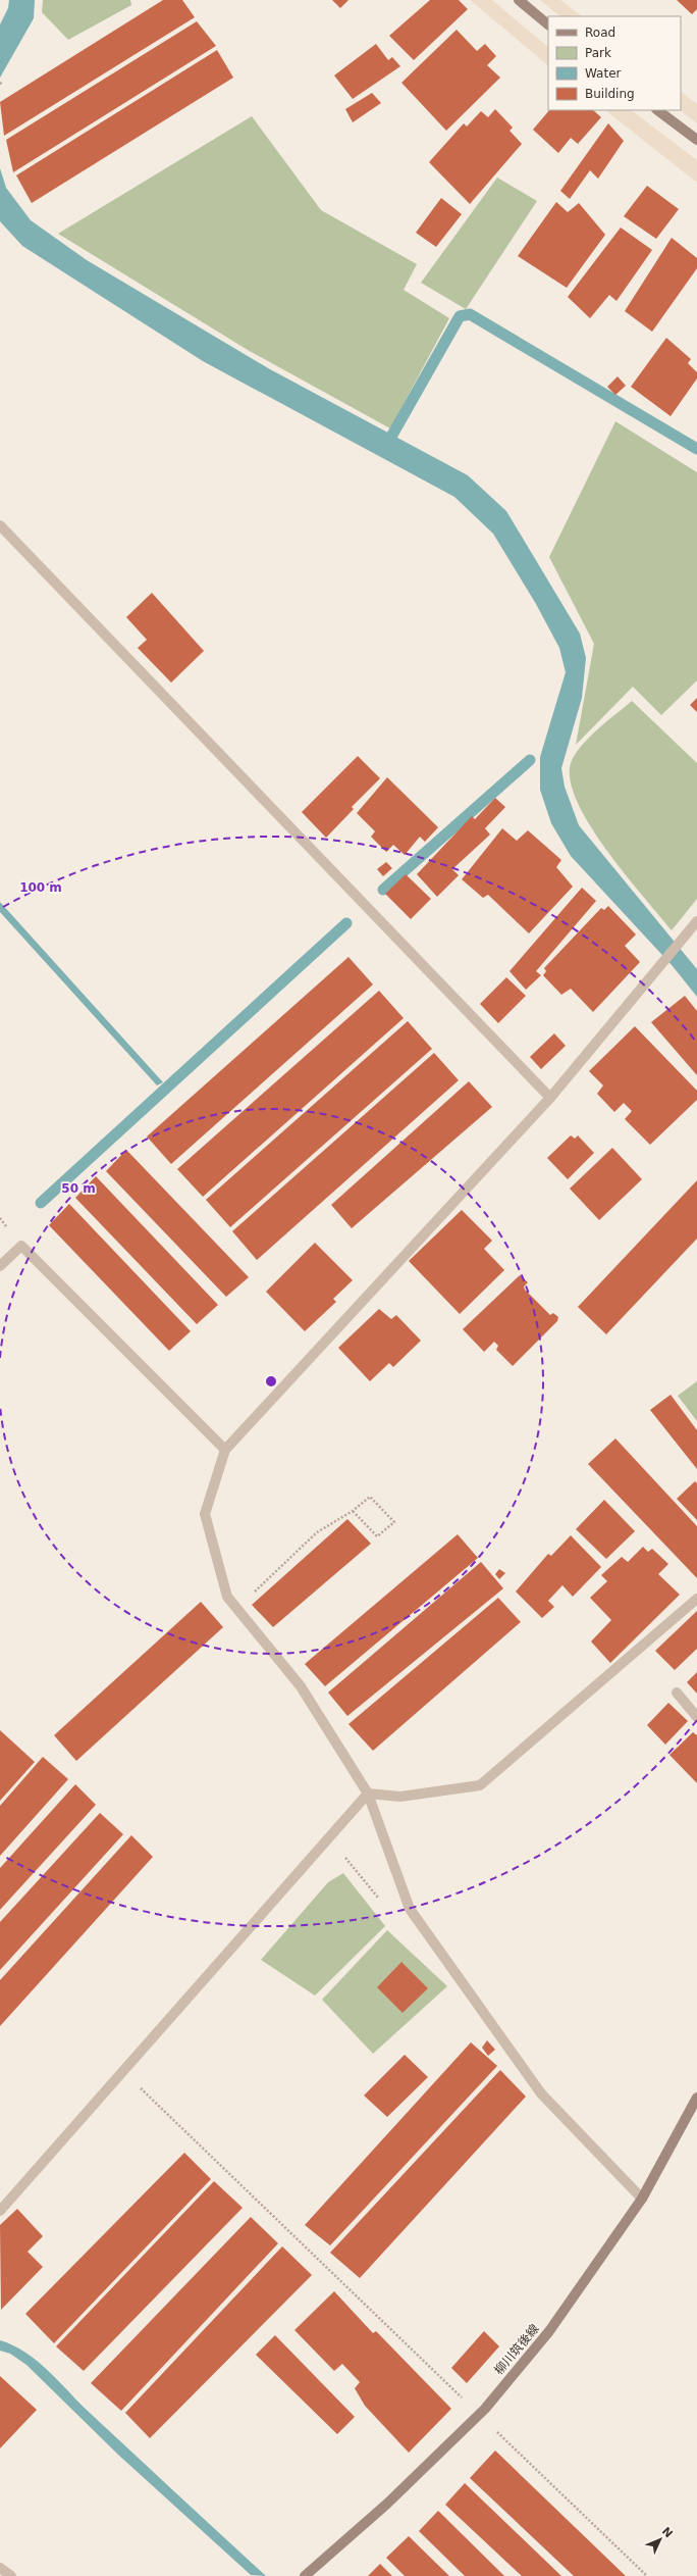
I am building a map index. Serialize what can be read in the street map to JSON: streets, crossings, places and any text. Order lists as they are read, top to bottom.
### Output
{
  "streets": {
    "main road": ["柳川筑後線"]
  },
  "legend": [
    "Road",
    "Park",
    "Water",
    "Building"
  ],
  "north": "top right",
  "rings": ["100 m", "50 m"]
}
